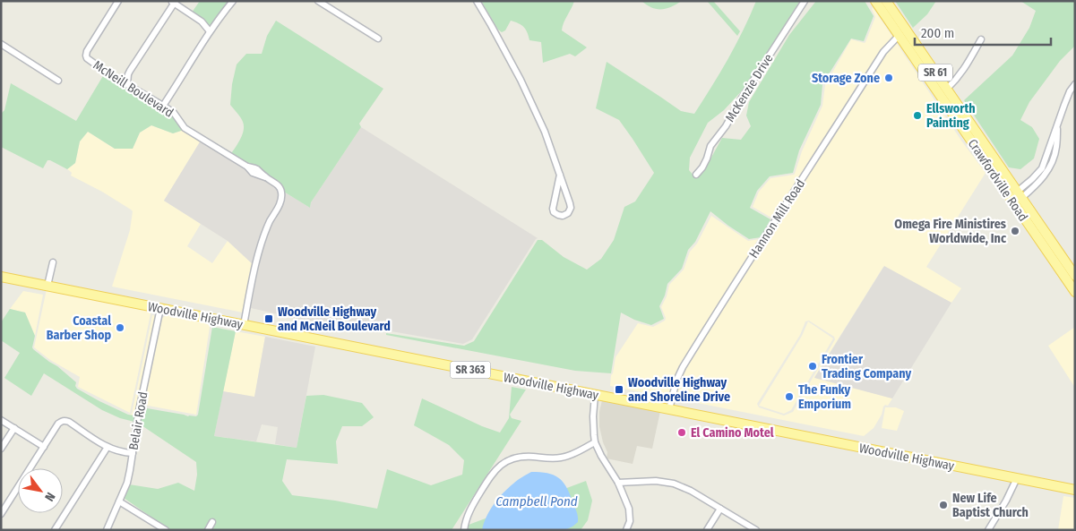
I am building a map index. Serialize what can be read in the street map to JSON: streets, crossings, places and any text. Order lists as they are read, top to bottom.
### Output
{
  "streets": {
    "main road": [
      "SR 61",
      "Crawfordville Road",
      "Woodville Highway",
      "SR 363"
    ],
    "street": [
      "McKenzie Drive",
      "McNeill Boulevard",
      "Hannon Mill Road",
      "Belair Road"
    ]
  },
  "crossings": [
    ["McNeill Boulevard", "Woodville Highway"],
    ["Crawfordville Road", "Hannon Mill Road"],
    ["Hannon Mill Road", "Woodville Highway"],
    ["Woodville Highway", "Belair Road"]
  ],
  "water": ["Campbell Pond"],
  "places": {
    "other": [
      "Storage Zone",
      "Ellsworth Painting",
      "Omega Fire Ministires Worldwide, Inc",
      "Coastal Barber Shop",
      "Frontier Trading Company",
      "The Funky Emporium",
      "El Camino Motel",
      "New Life Baptist Church"
    ],
    "transit": ["Woodville Highway and McNeil Boulevard", "Woodville Highway and Shoreline Drive"]
  },
  "scale_bar": "200 m",
  "north": "bottom right"
}
